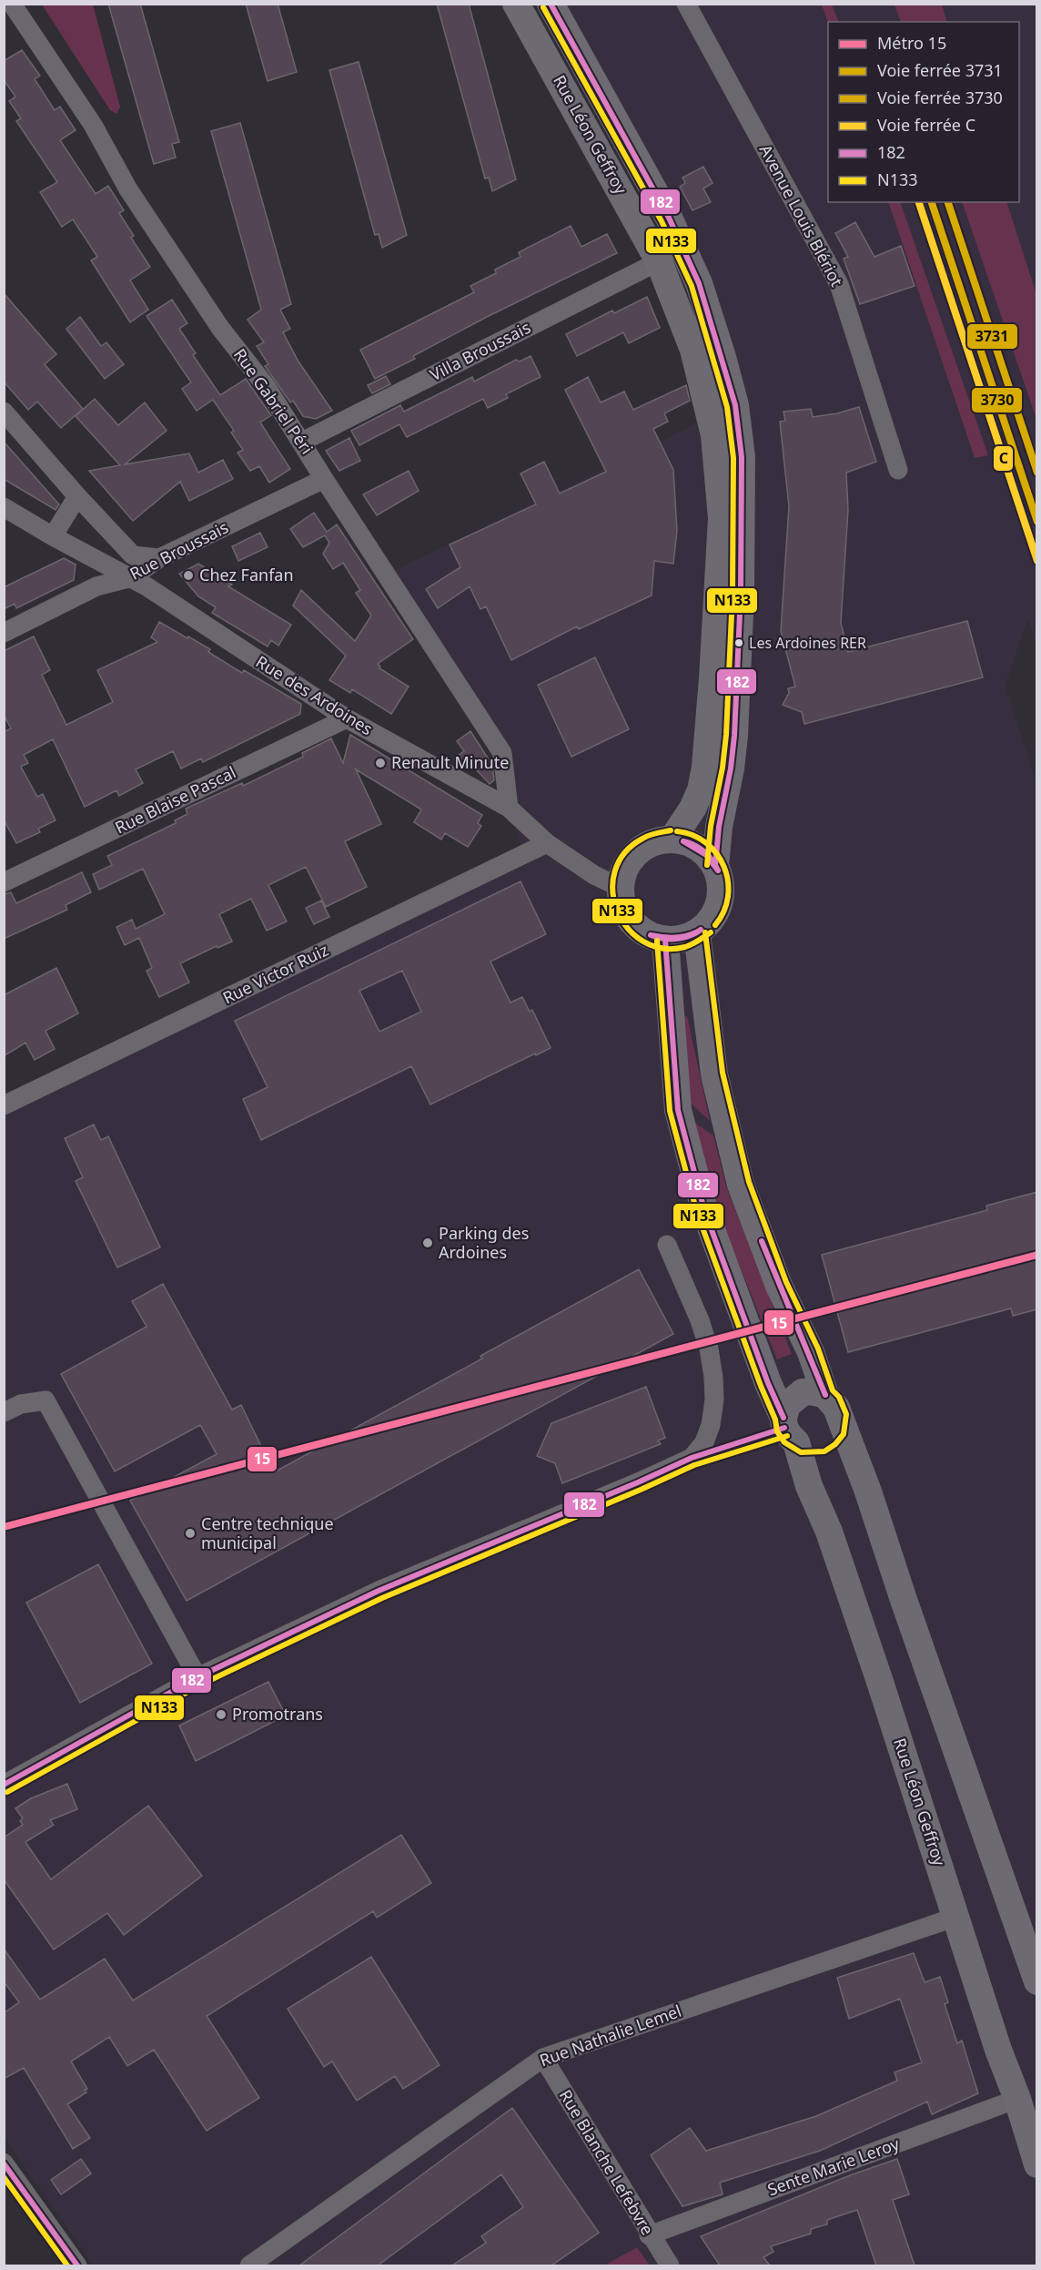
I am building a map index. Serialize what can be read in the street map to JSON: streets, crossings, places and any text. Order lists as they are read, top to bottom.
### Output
{
  "streets": {
    "street": [
      "Rue Léon Geffroy",
      "Avenue Louis Blériot",
      "Villa Broussais",
      "Rue Gabriel Péri",
      "Rue Broussais",
      "Rue des Ardoines",
      "Rue Blaise Pascal",
      "Rue Victor Ruiz",
      "Rue Nathalie Lemel",
      "Rue Blanche Lefebvre",
      "Sente Marie Leroy"
    ]
  },
  "crossings": [
    ["Rue Léon Geffroy", "Villa Broussais"],
    ["Rue Léon Geffroy", "Rue des Ardoines"],
    ["Rue Léon Geffroy", "Rue Nathalie Lemel"],
    ["Rue Léon Geffroy", "Sente Marie Leroy"],
    ["Villa Broussais", "Rue Gabriel Péri"],
    ["Rue Gabriel Péri", "Rue Broussais"],
    ["Rue Gabriel Péri", "Rue des Ardoines"],
    ["Rue Broussais", "Rue des Ardoines"],
    ["Rue des Ardoines", "Rue Blaise Pascal"],
    ["Rue des Ardoines", "Rue Victor Ruiz"],
    ["Rue Nathalie Lemel", "Rue Blanche Lefebvre"],
    ["Rue Blanche Lefebvre", "Sente Marie Leroy"]
  ],
  "places": [
    "Chez Fanfan",
    "Les Ardoines RER",
    "Renault Minute",
    "Parking des Ardoines",
    "Centre technique municipal",
    "Promotrans"
  ],
  "lines": [
    "transit line 182",
    "transit line N133",
    "rail line 3731",
    "rail line 3730",
    "rail line C",
    "metro line 15"
  ],
  "legend": [
    "Métro 15",
    "Voie ferrée 3731",
    "Voie ferrée 3730",
    "Voie ferrée C",
    "182",
    "N133"
  ]
}
